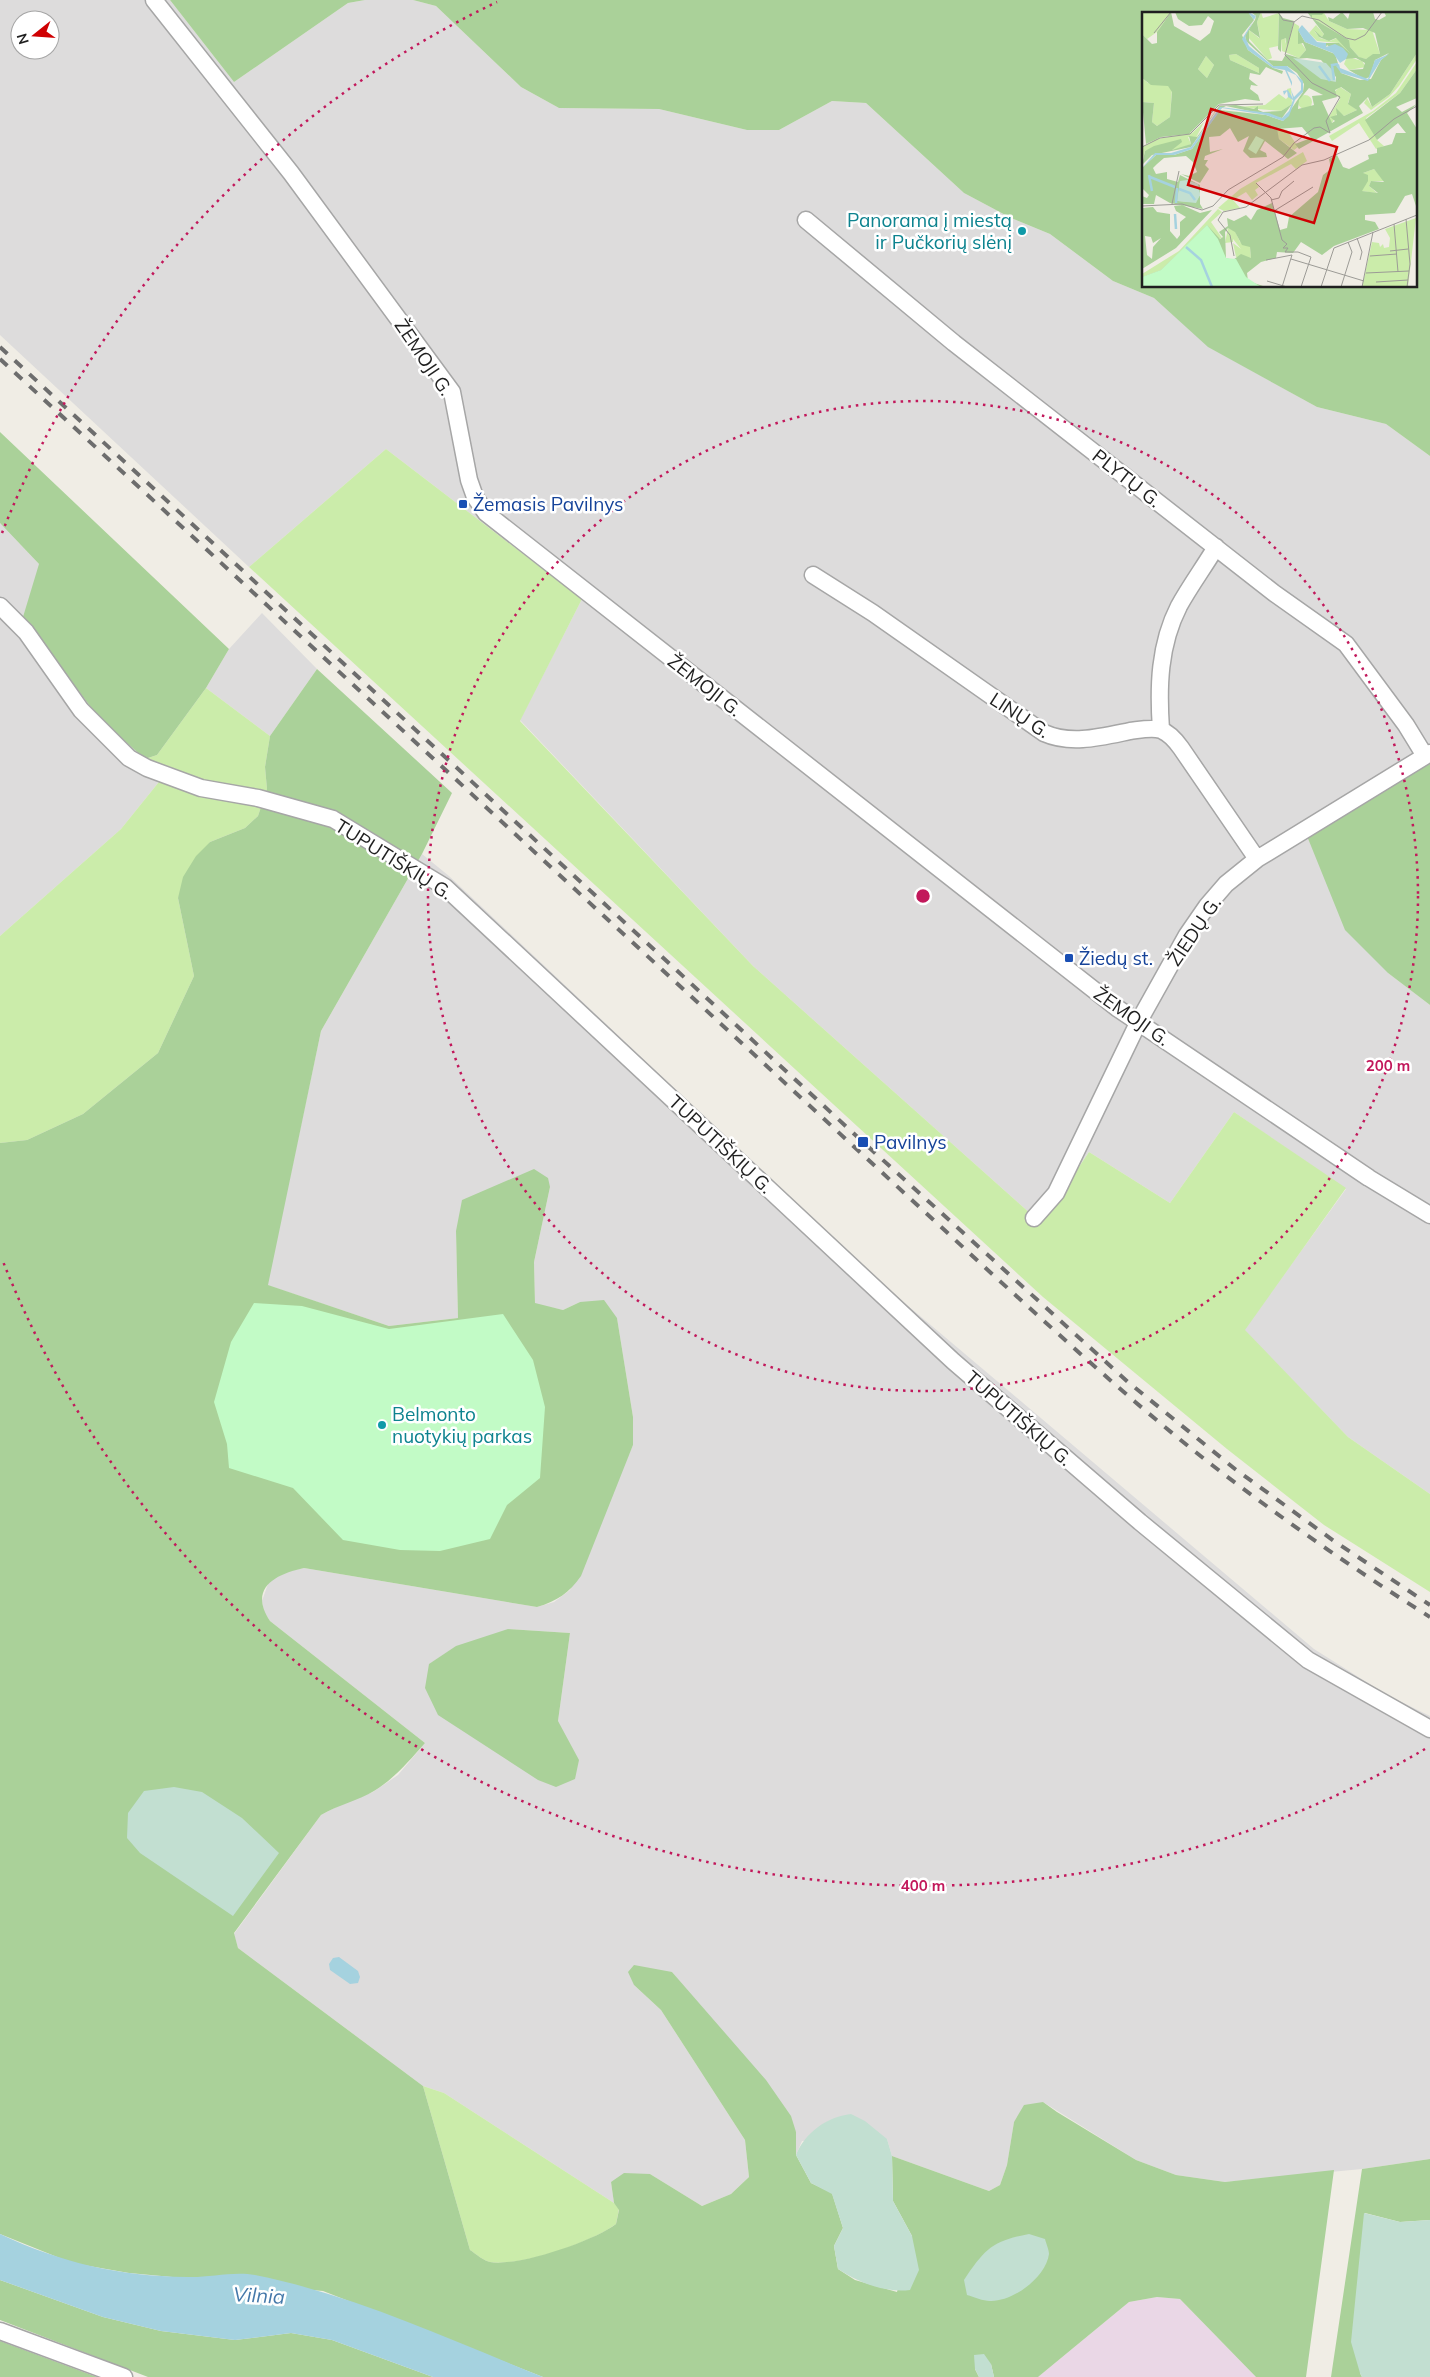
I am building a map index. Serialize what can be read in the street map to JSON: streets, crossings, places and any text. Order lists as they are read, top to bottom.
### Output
{
  "streets": {
    "street": [
      "ŽEMOJI G.",
      "PLYTŲ G.",
      "LINŲ G.",
      "TUPUTIŠKIŲ G.",
      "ŽIEDŲ G."
    ]
  },
  "crossings": [
    ["ŽEMOJI G.", "ŽIEDŲ G."],
    ["PLYTŲ G.", "ŽIEDŲ G."]
  ],
  "water": ["Vilnia"],
  "places": {
    "other": ["Panorama į miestą ir Pučkorių slėnį", "Belmonto nuotykių parkas"],
    "transit": ["Žemasis Pavilnys", "Žiedų st.", "Pavilnys"]
  },
  "north": "left",
  "rings": ["200 m", "400 m"]
}
